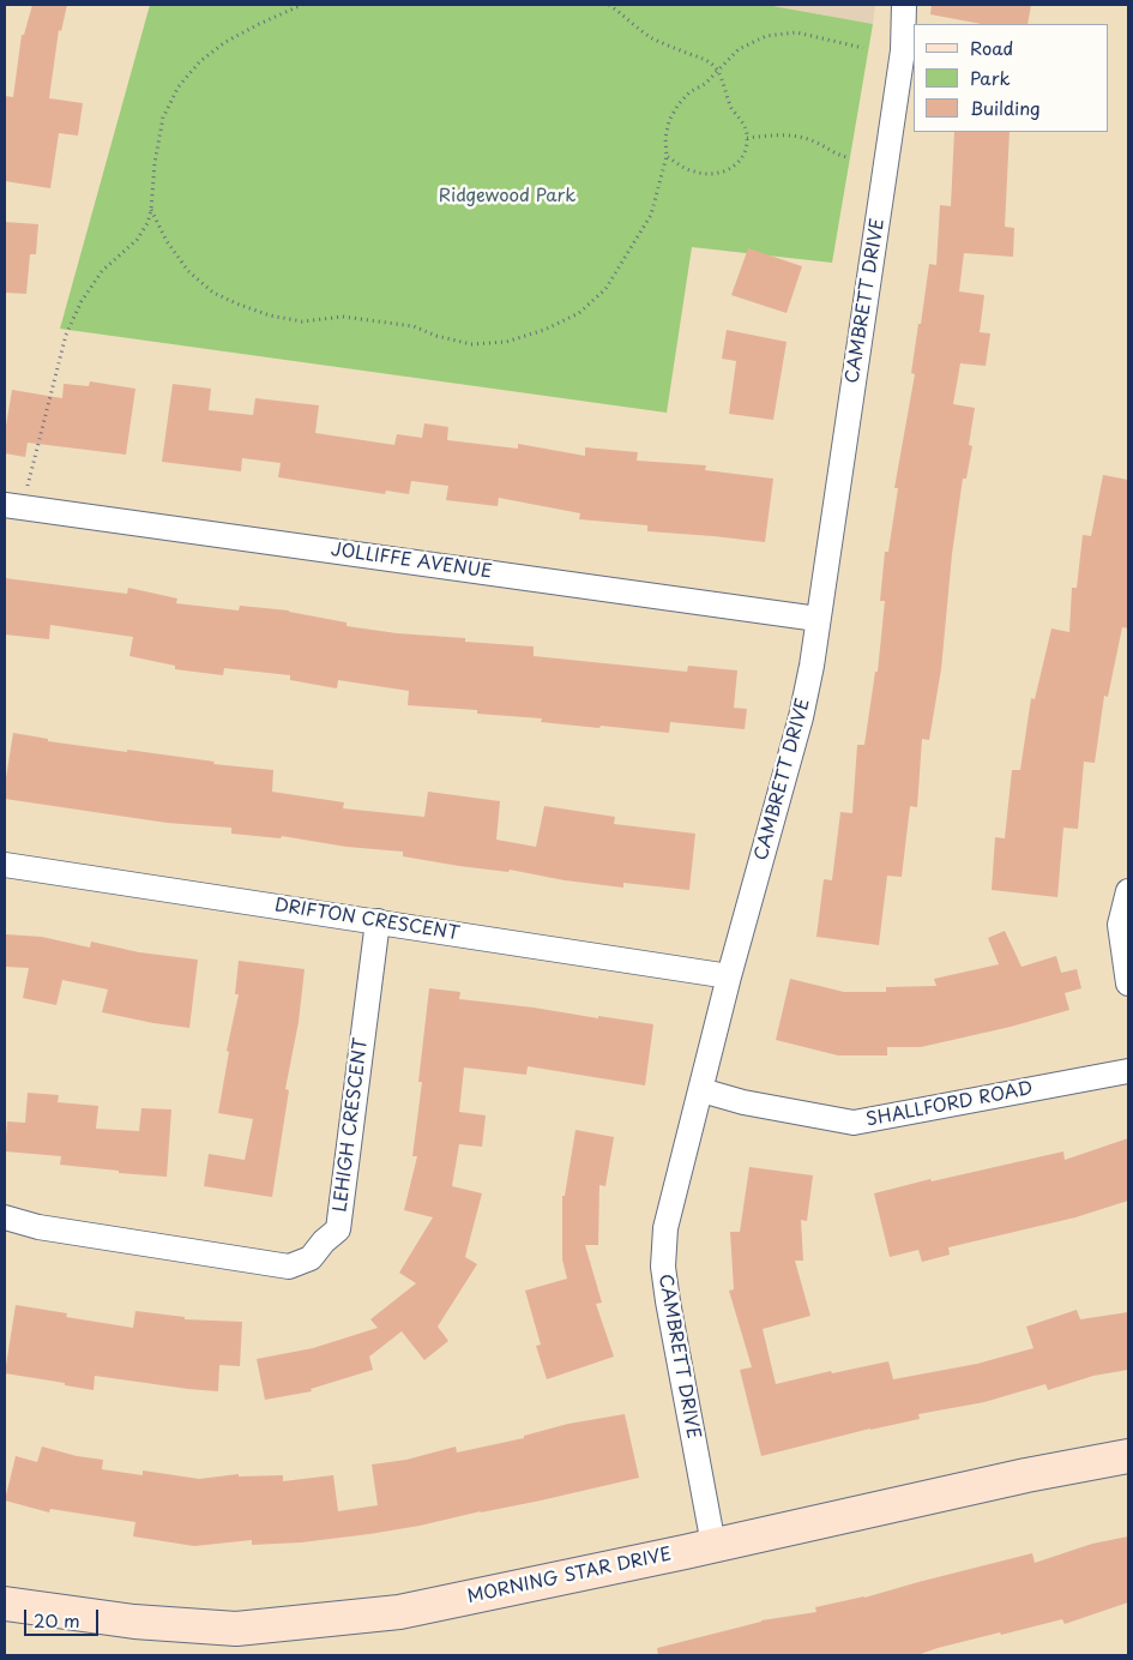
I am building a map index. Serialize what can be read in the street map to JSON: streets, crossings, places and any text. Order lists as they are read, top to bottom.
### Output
{
  "streets": {
    "street": [
      "CAMBRETT DRIVE",
      "JOLLIFFE AVENUE",
      "DRIFTON CRESCENT",
      "SHALLFORD ROAD",
      "LEHIGH CRESCENT",
      "MORNING STAR DRIVE"
    ]
  },
  "crossings": [
    ["CAMBRETT DRIVE", "JOLLIFFE AVENUE"],
    ["CAMBRETT DRIVE", "DRIFTON CRESCENT"],
    ["CAMBRETT DRIVE", "SHALLFORD ROAD"],
    ["CAMBRETT DRIVE", "MORNING STAR DRIVE"],
    ["DRIFTON CRESCENT", "LEHIGH CRESCENT"]
  ],
  "parks": ["Ridgewood Park"],
  "legend": ["Road", "Park", "Building"],
  "scale_bar": "20 m"
}
